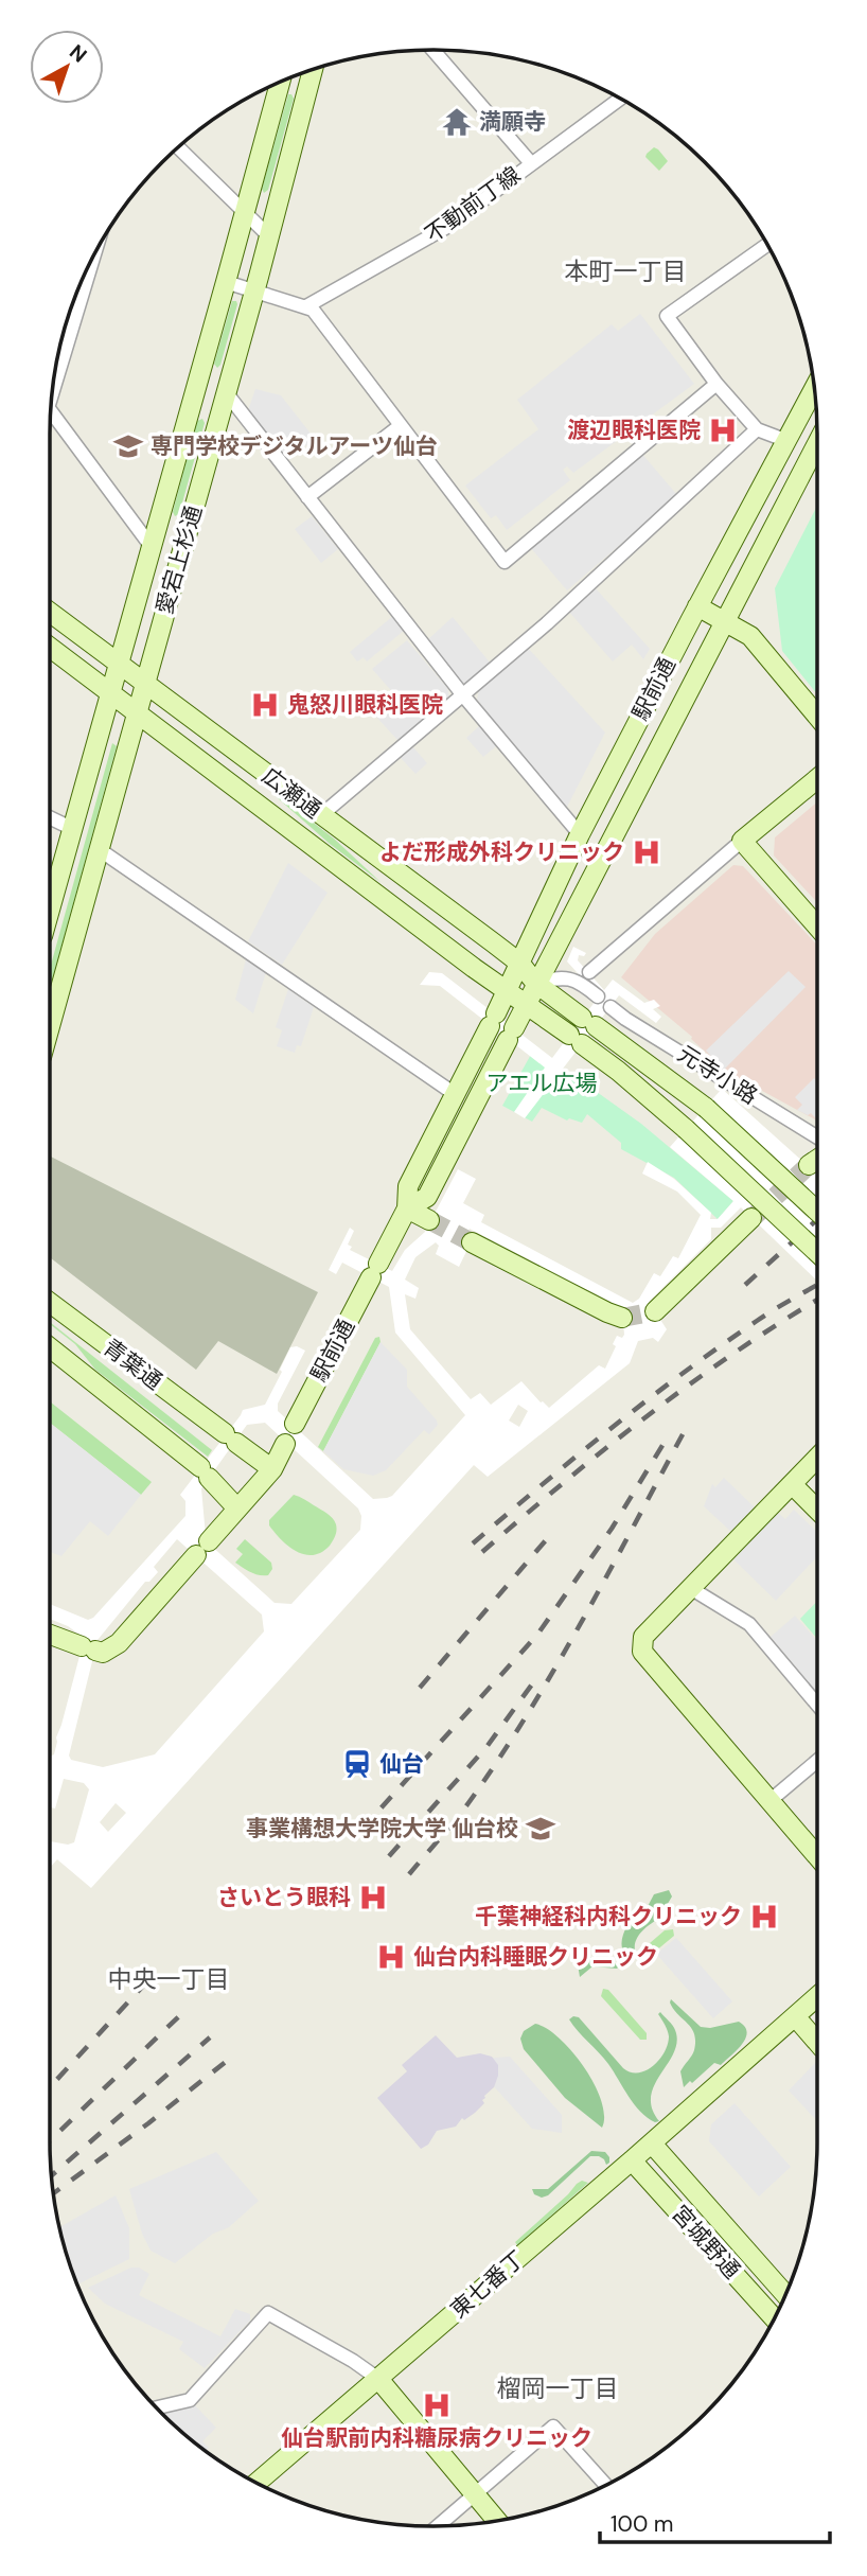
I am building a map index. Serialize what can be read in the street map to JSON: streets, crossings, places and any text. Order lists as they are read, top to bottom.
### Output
{
  "streets": {
    "street": [
      "不動前丁線",
      "愛宕上杉通",
      "駅前通",
      "広瀬通",
      "元寺小路",
      "青葉通",
      "宮城野通",
      "東七番丁"
    ]
  },
  "crossings": [
    ["愛宕上杉通", "広瀬通"],
    ["駅前通", "広瀬通"],
    ["宮城野通", "東七番丁"]
  ],
  "districts": ["本町一丁目", "中央一丁目", "榴岡一丁目"],
  "parks": ["アエル広場"],
  "places": {
    "temple": ["満願寺"],
    "hospital": [
      "渡辺眼科医院",
      "鬼怒川眼科医院",
      "よだ形成外科クリニック",
      "さいとう眼科",
      "千葉神経科内科クリニック",
      "仙台内科睡眠クリニック",
      "仙台駅前内科糖尿病クリニック"
    ],
    "school or university": ["専門学校デジタルアーツ仙台", "事業構想大学院大学 仙台校"],
    "station": ["仙台"]
  },
  "scale_bar": "100 m",
  "north": "top right"
}
